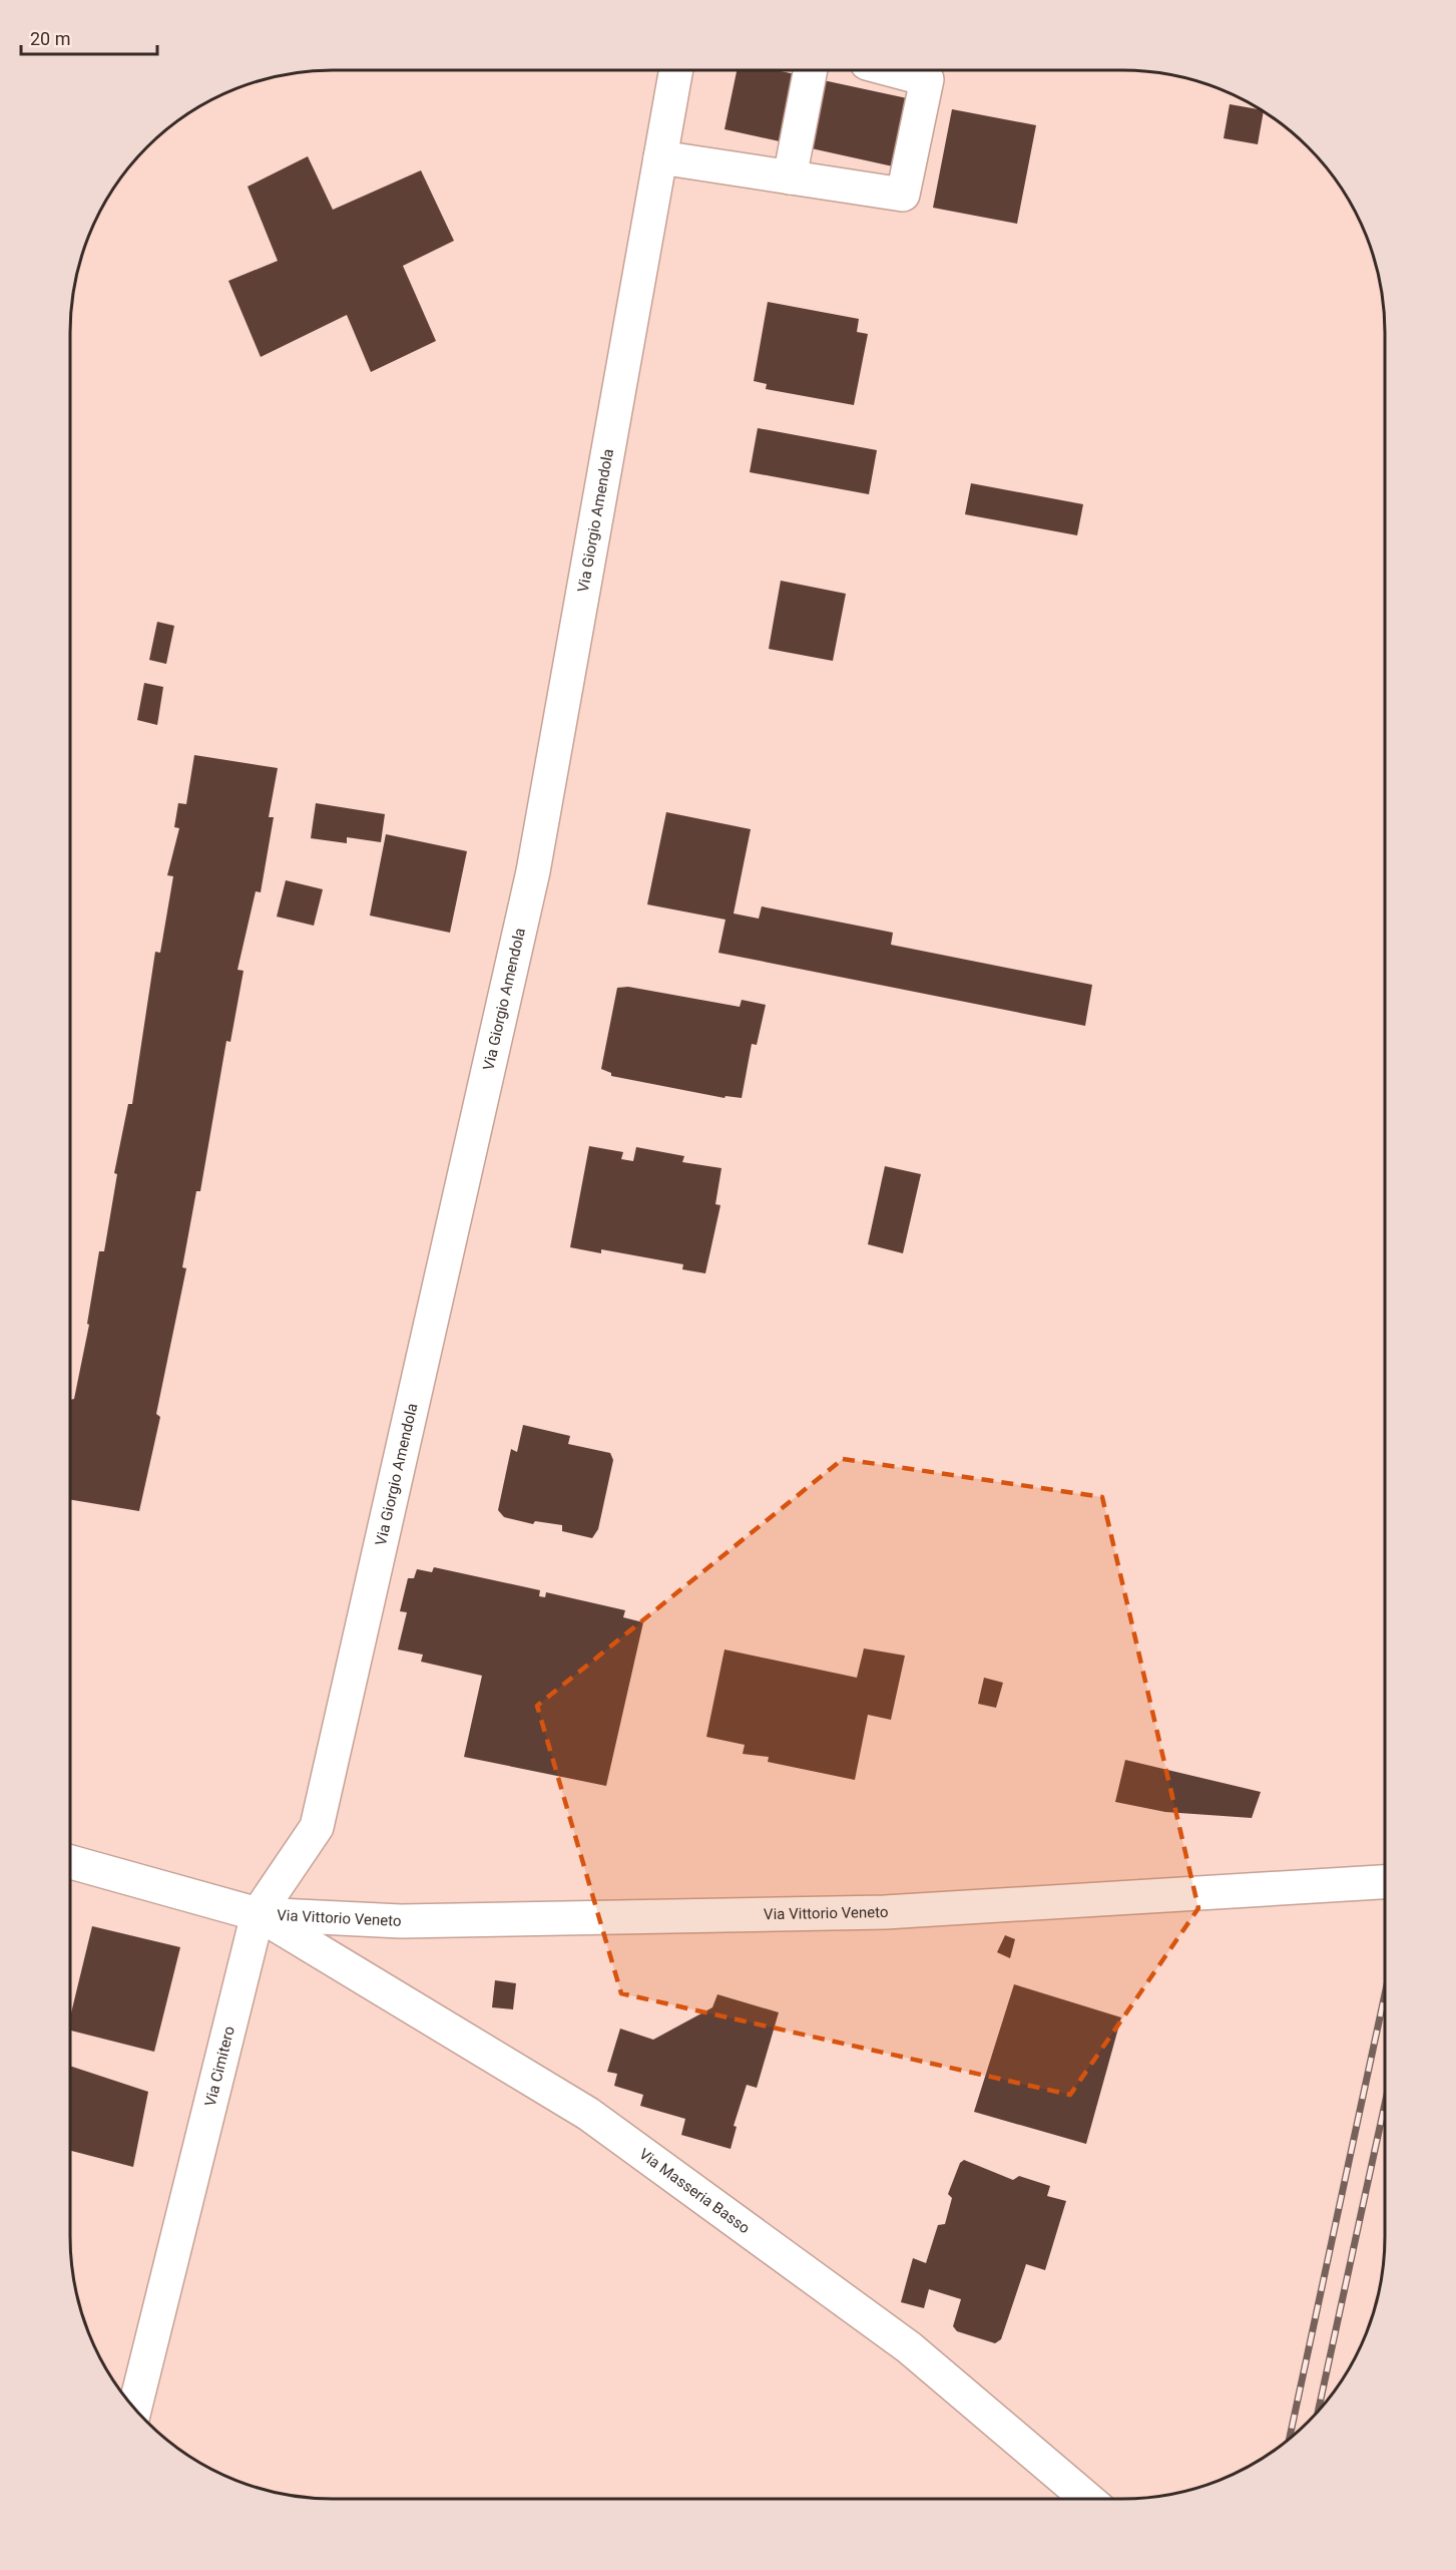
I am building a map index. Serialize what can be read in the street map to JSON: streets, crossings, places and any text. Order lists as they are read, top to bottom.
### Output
{
  "streets": {
    "street": [
      "Via Giorgio Amendola",
      "Via Vittorio Veneto",
      "Via Cimitero",
      "Via Masseria Basso"
    ]
  },
  "crossings": [
    ["Via Giorgio Amendola", "Via Vittorio Veneto"],
    ["Via Giorgio Amendola", "Via Cimitero"],
    ["Via Giorgio Amendola", "Via Masseria Basso"],
    ["Via Vittorio Veneto", "Via Cimitero"],
    ["Via Vittorio Veneto", "Via Masseria Basso"],
    ["Via Cimitero", "Via Masseria Basso"]
  ],
  "scale_bar": "20 m"
}
